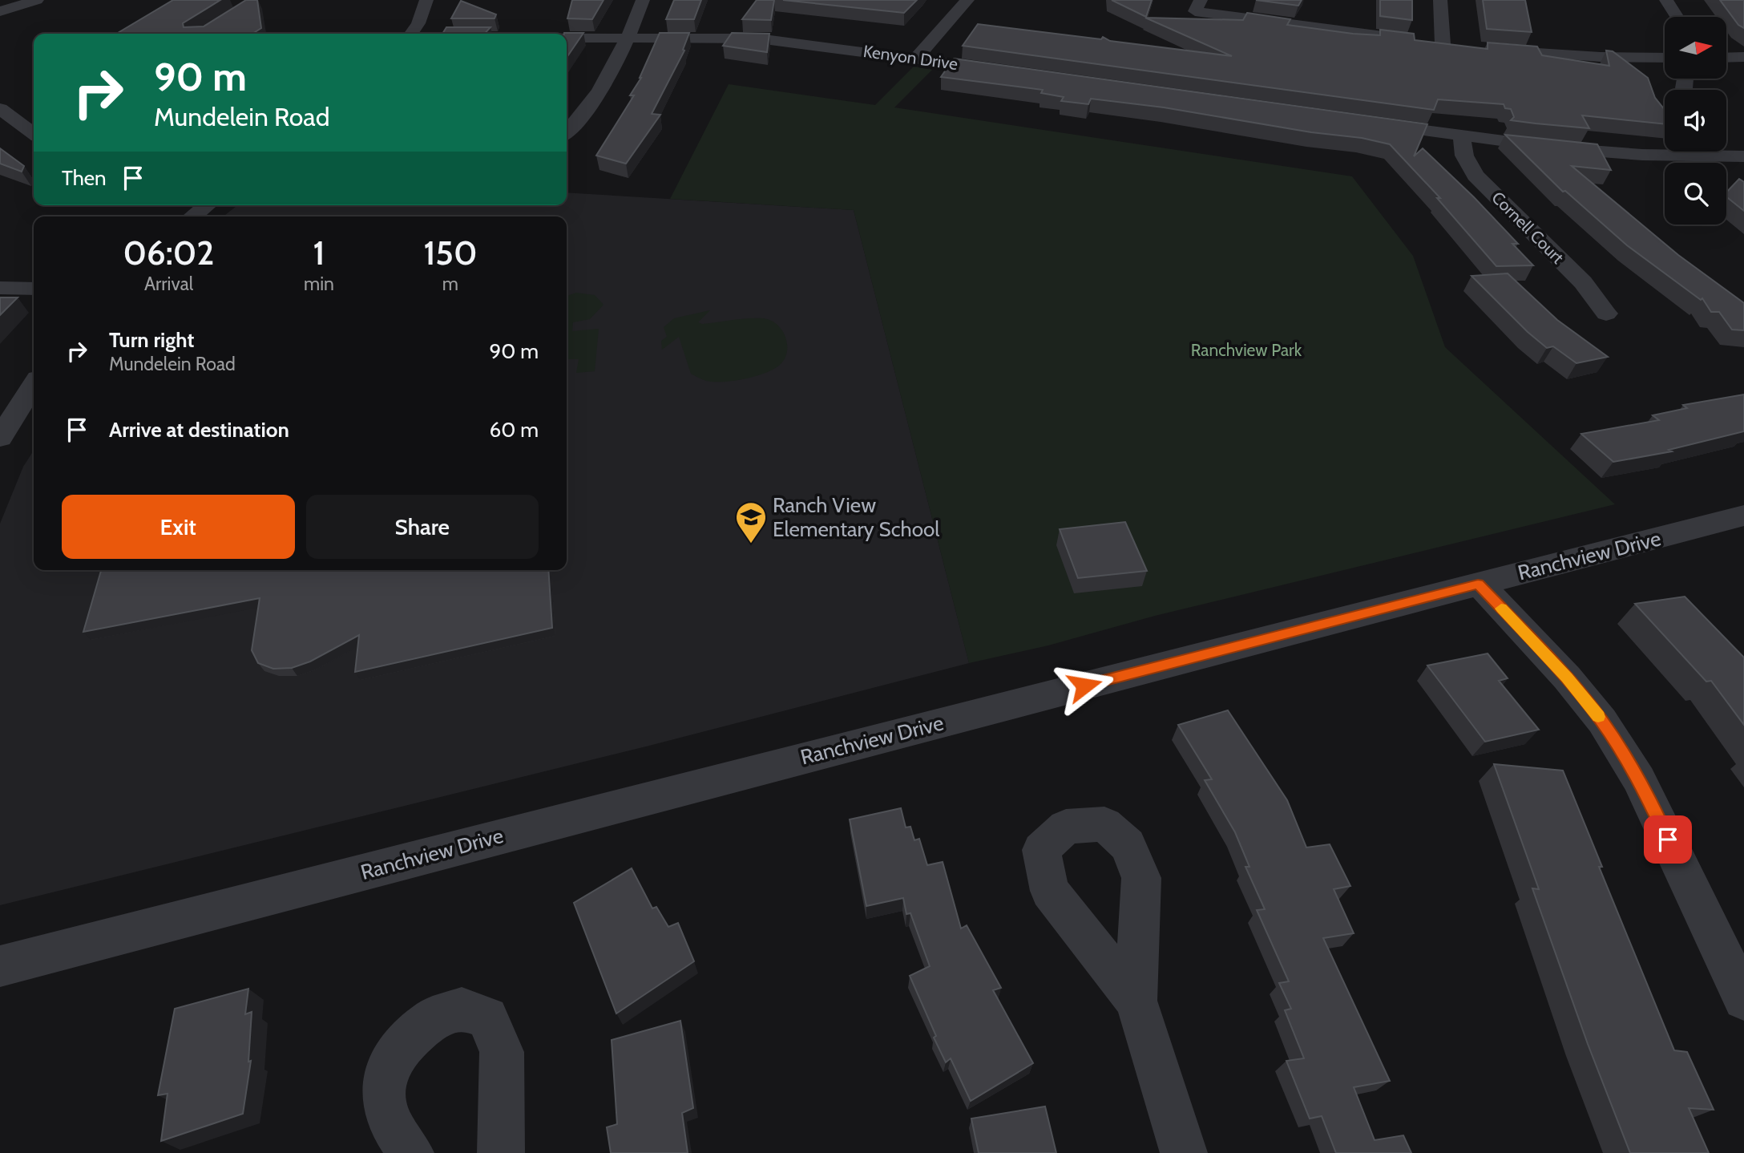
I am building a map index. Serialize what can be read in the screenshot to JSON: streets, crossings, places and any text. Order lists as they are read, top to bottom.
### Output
{
  "streets": {
    "street": ["Kenyon Drive", "Cornell Court", "Ranchview Drive"]
  },
  "parks": ["Ranchview Park"],
  "places": {
    "school or university": ["Ranch View Elementary School"]
  },
  "north": "right",
  "page": {
    "turn": ["90 m", "Mundelein Road"],
    "then": "Then",
    "eta": [
      "06:02",
      "Arrival",
      "1",
      "min",
      "150",
      "m"
    ],
    "list": [
      {
        "name": "Turn right",
        "note": "Mundelein Road",
        "value": "90 m"
      },
      {
        "name": "Arrive at destination",
        "value": "60 m"
      }
    ],
    "buttons": ["Exit", "Share"]
  }
}
